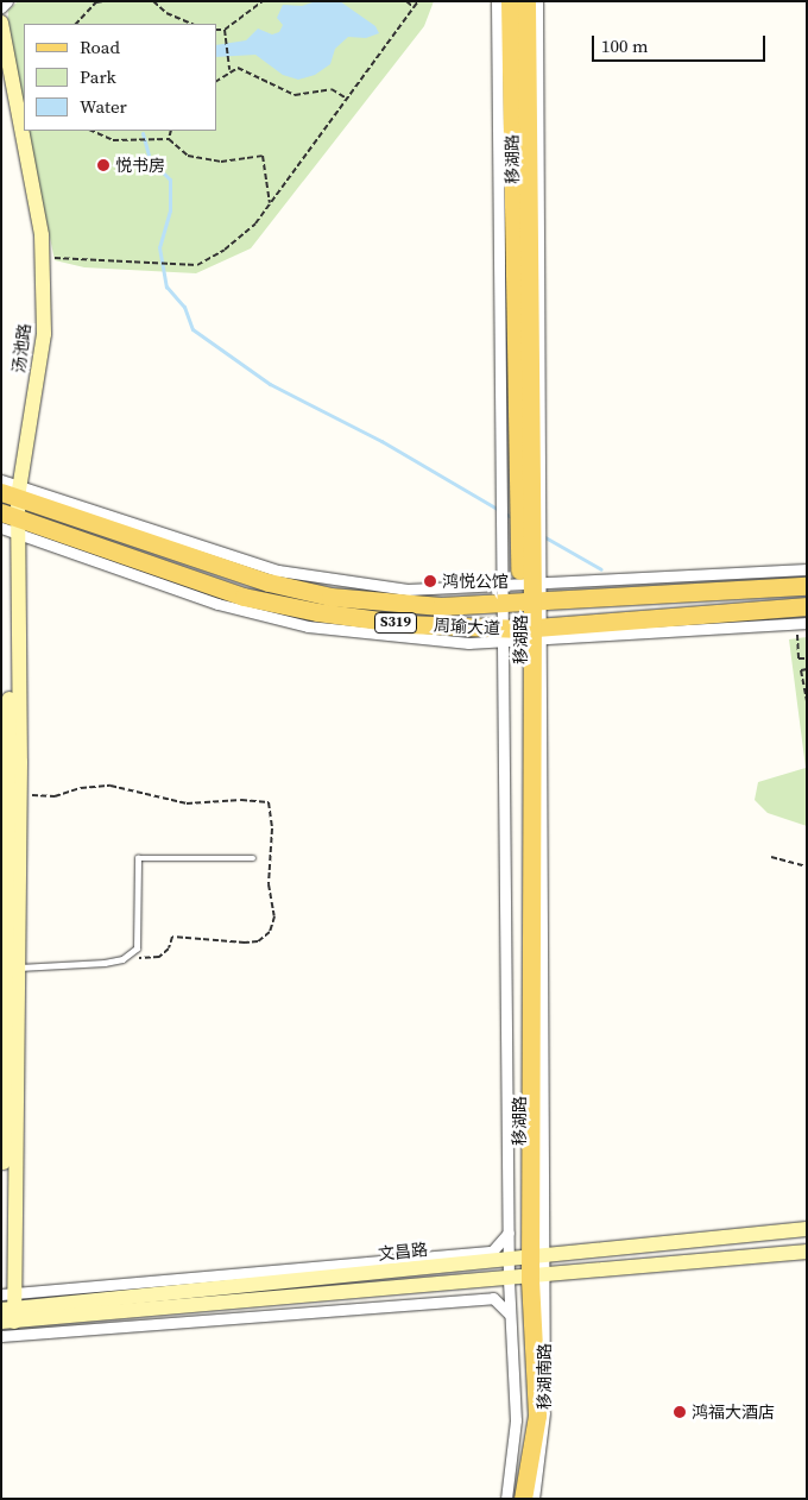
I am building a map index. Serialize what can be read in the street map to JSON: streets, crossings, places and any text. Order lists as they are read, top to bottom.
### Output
{
  "streets": {
    "main road": [
      "移湖路",
      "S319",
      "周瑜大道",
      "移湖南路"
    ],
    "street": ["汤池路", "文昌路"]
  },
  "crossings": [
    ["移湖路", "周瑜大道"],
    ["移湖路", "文昌路"],
    ["移湖路", "移湖南路"],
    ["汤池路", "周瑜大道"],
    ["汤池路", "文昌路"],
    ["文昌路", "移湖南路"]
  ],
  "places": ["悦书房", "鸿悦公馆", "鸿福大酒店"],
  "legend": ["Road", "Park", "Water"],
  "scale_bar": "100 m"
}
